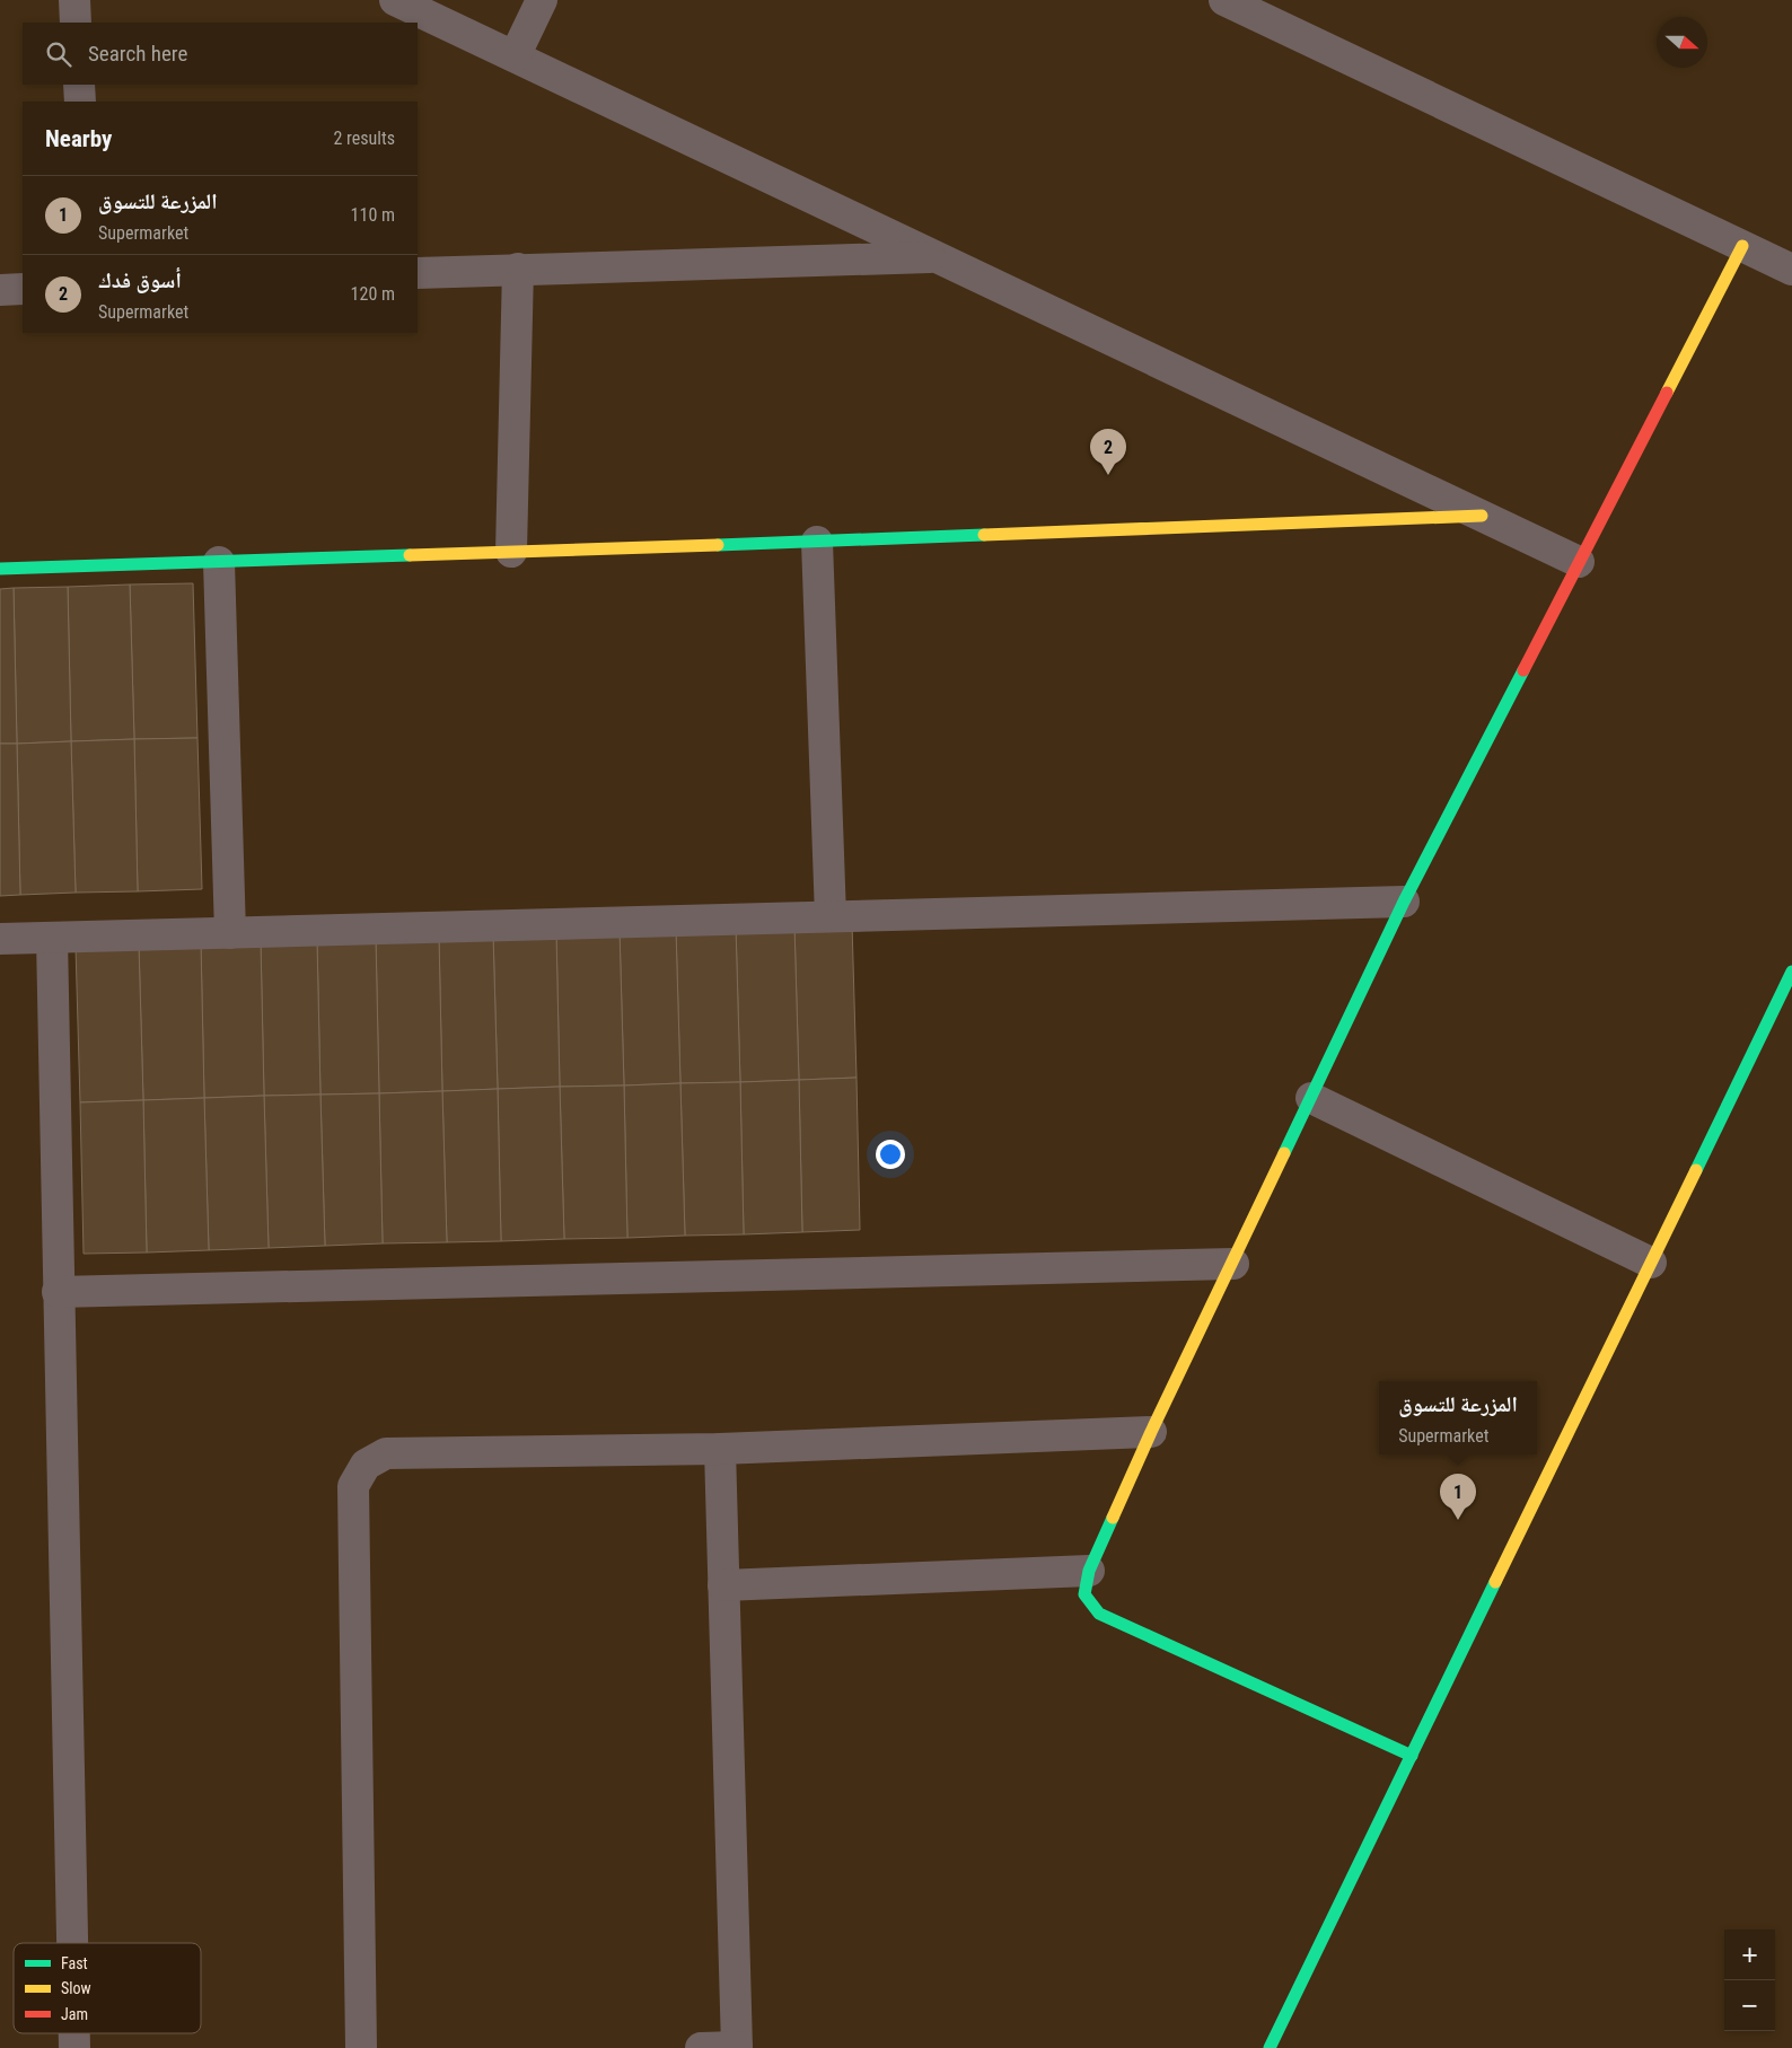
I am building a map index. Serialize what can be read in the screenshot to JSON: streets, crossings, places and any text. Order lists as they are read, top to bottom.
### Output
{
  "legend": ["Fast", "Slow", "Jam"],
  "north": "right",
  "page": {
    "search": "Search here",
    "heading": ["Nearby", "2 results"],
    "list": [
      {
        "mark": "1",
        "name": "المزرعة للتسوق",
        "note": "Supermarket",
        "value": "110 m"
      },
      {
        "mark": "2",
        "name": "أسوق فدك",
        "note": "Supermarket",
        "value": "120 m"
      }
    ],
    "pins": ["2", "1"],
    "popup": ["المزرعة للتسوق", "Supermarket"],
    "map_buttons": ["+", "−"]
  }
}
